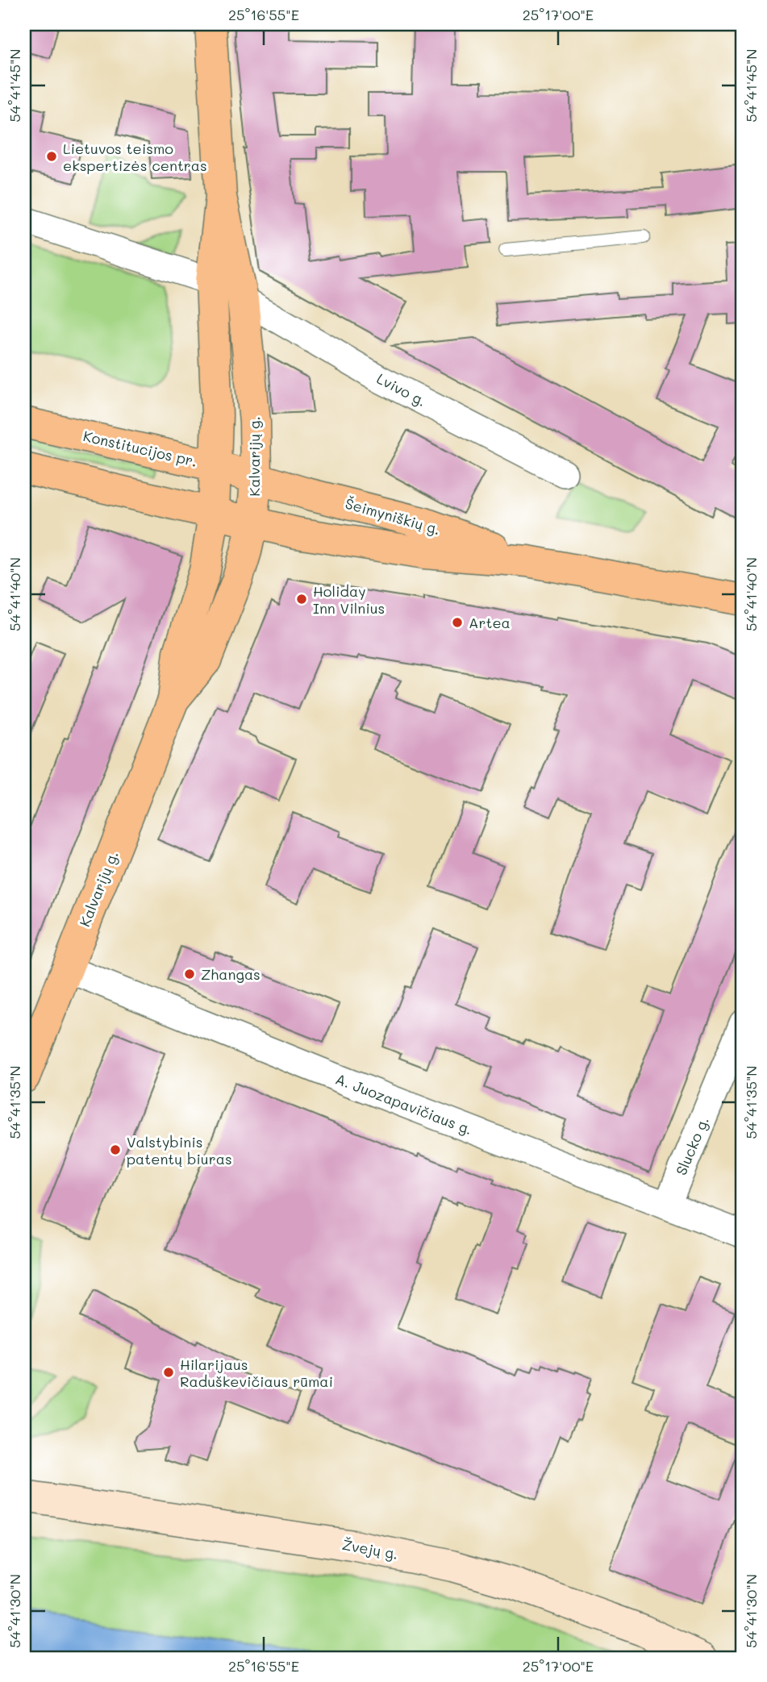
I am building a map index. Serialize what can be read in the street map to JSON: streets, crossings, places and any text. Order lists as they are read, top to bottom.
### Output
{
  "streets": {
    "main road": ["Konstitucijos pr.", "Kalvarijų g.", "Šeimyniškių g."],
    "street": [
      "Lvivo g.",
      "A. Juozapavičiaus g.",
      "Slucko g.",
      "Žvejų g."
    ]
  },
  "crossings": [
    ["Lvivo g.", "Kalvarijų g."],
    ["Konstitucijos pr.", "Kalvarijų g."],
    ["Konstitucijos pr.", "Šeimyniškių g."],
    ["Kalvarijų g.", "Šeimyniškių g."],
    ["Kalvarijų g.", "A. Juozapavičiaus g."],
    ["A. Juozapavičiaus g.", "Slucko g."]
  ],
  "places": [
    "Lietuvos teismo ekspertizės centras",
    "Holiday Inn Vilnius",
    "Artea",
    "Zhangas",
    "Valstybinis patentų biuras",
    "Hilarijaus Raduškevičiaus rūmai"
  ],
  "coordinates": [
    "25°16'55\"E",
    "25°17'00\"E",
    "54°41'45\"N",
    "54°41'40\"N",
    "54°41'35\"N",
    "54°41'30\"N"
  ]
}
